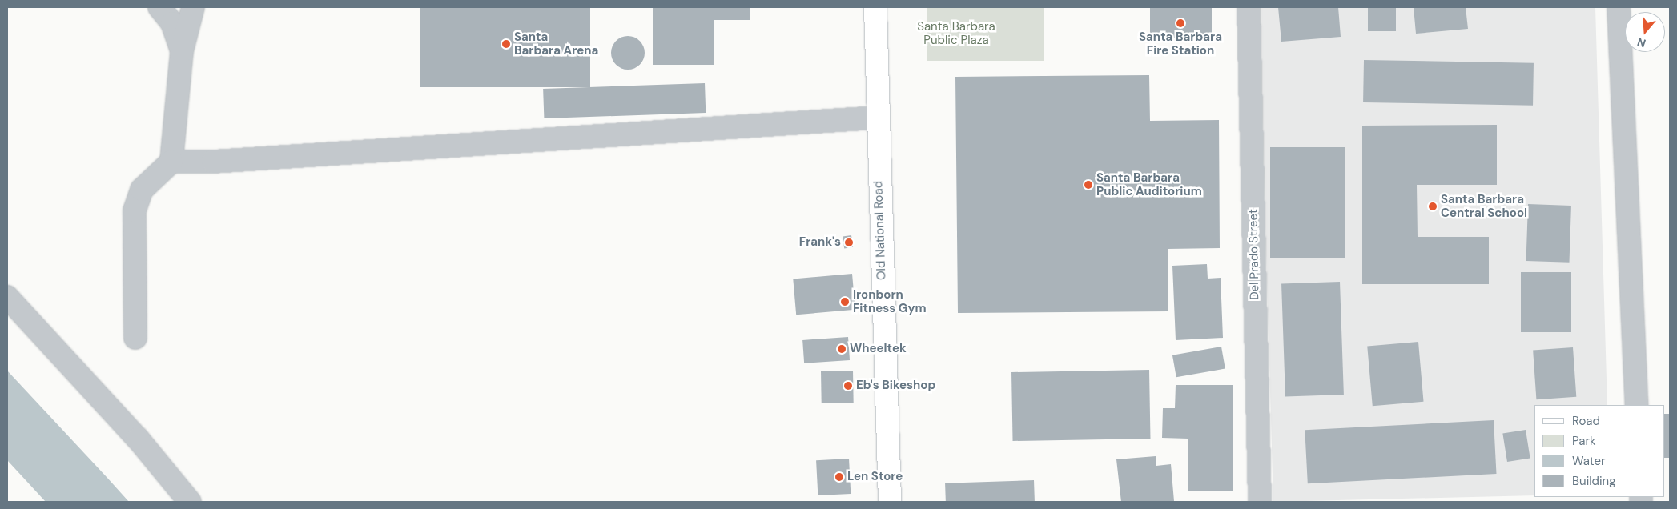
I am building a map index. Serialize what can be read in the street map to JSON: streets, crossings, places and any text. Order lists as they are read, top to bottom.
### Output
{
  "streets": {
    "main road": ["Old National Road"],
    "street": ["Del Prado Street"]
  },
  "parks": ["Santa Barbara Public Plaza"],
  "places": [
    "Santa Barbara Fire Station",
    "Santa Barbara Arena",
    "Santa Barbara Public Auditorium",
    "Santa Barbara Central School",
    "Frank's",
    "Ironborn Fitness Gym",
    "Wheeltek",
    "Eb's Bikeshop",
    "Len Store"
  ],
  "legend": [
    "Road",
    "Park",
    "Water",
    "Building"
  ],
  "north": "bottom"
}
